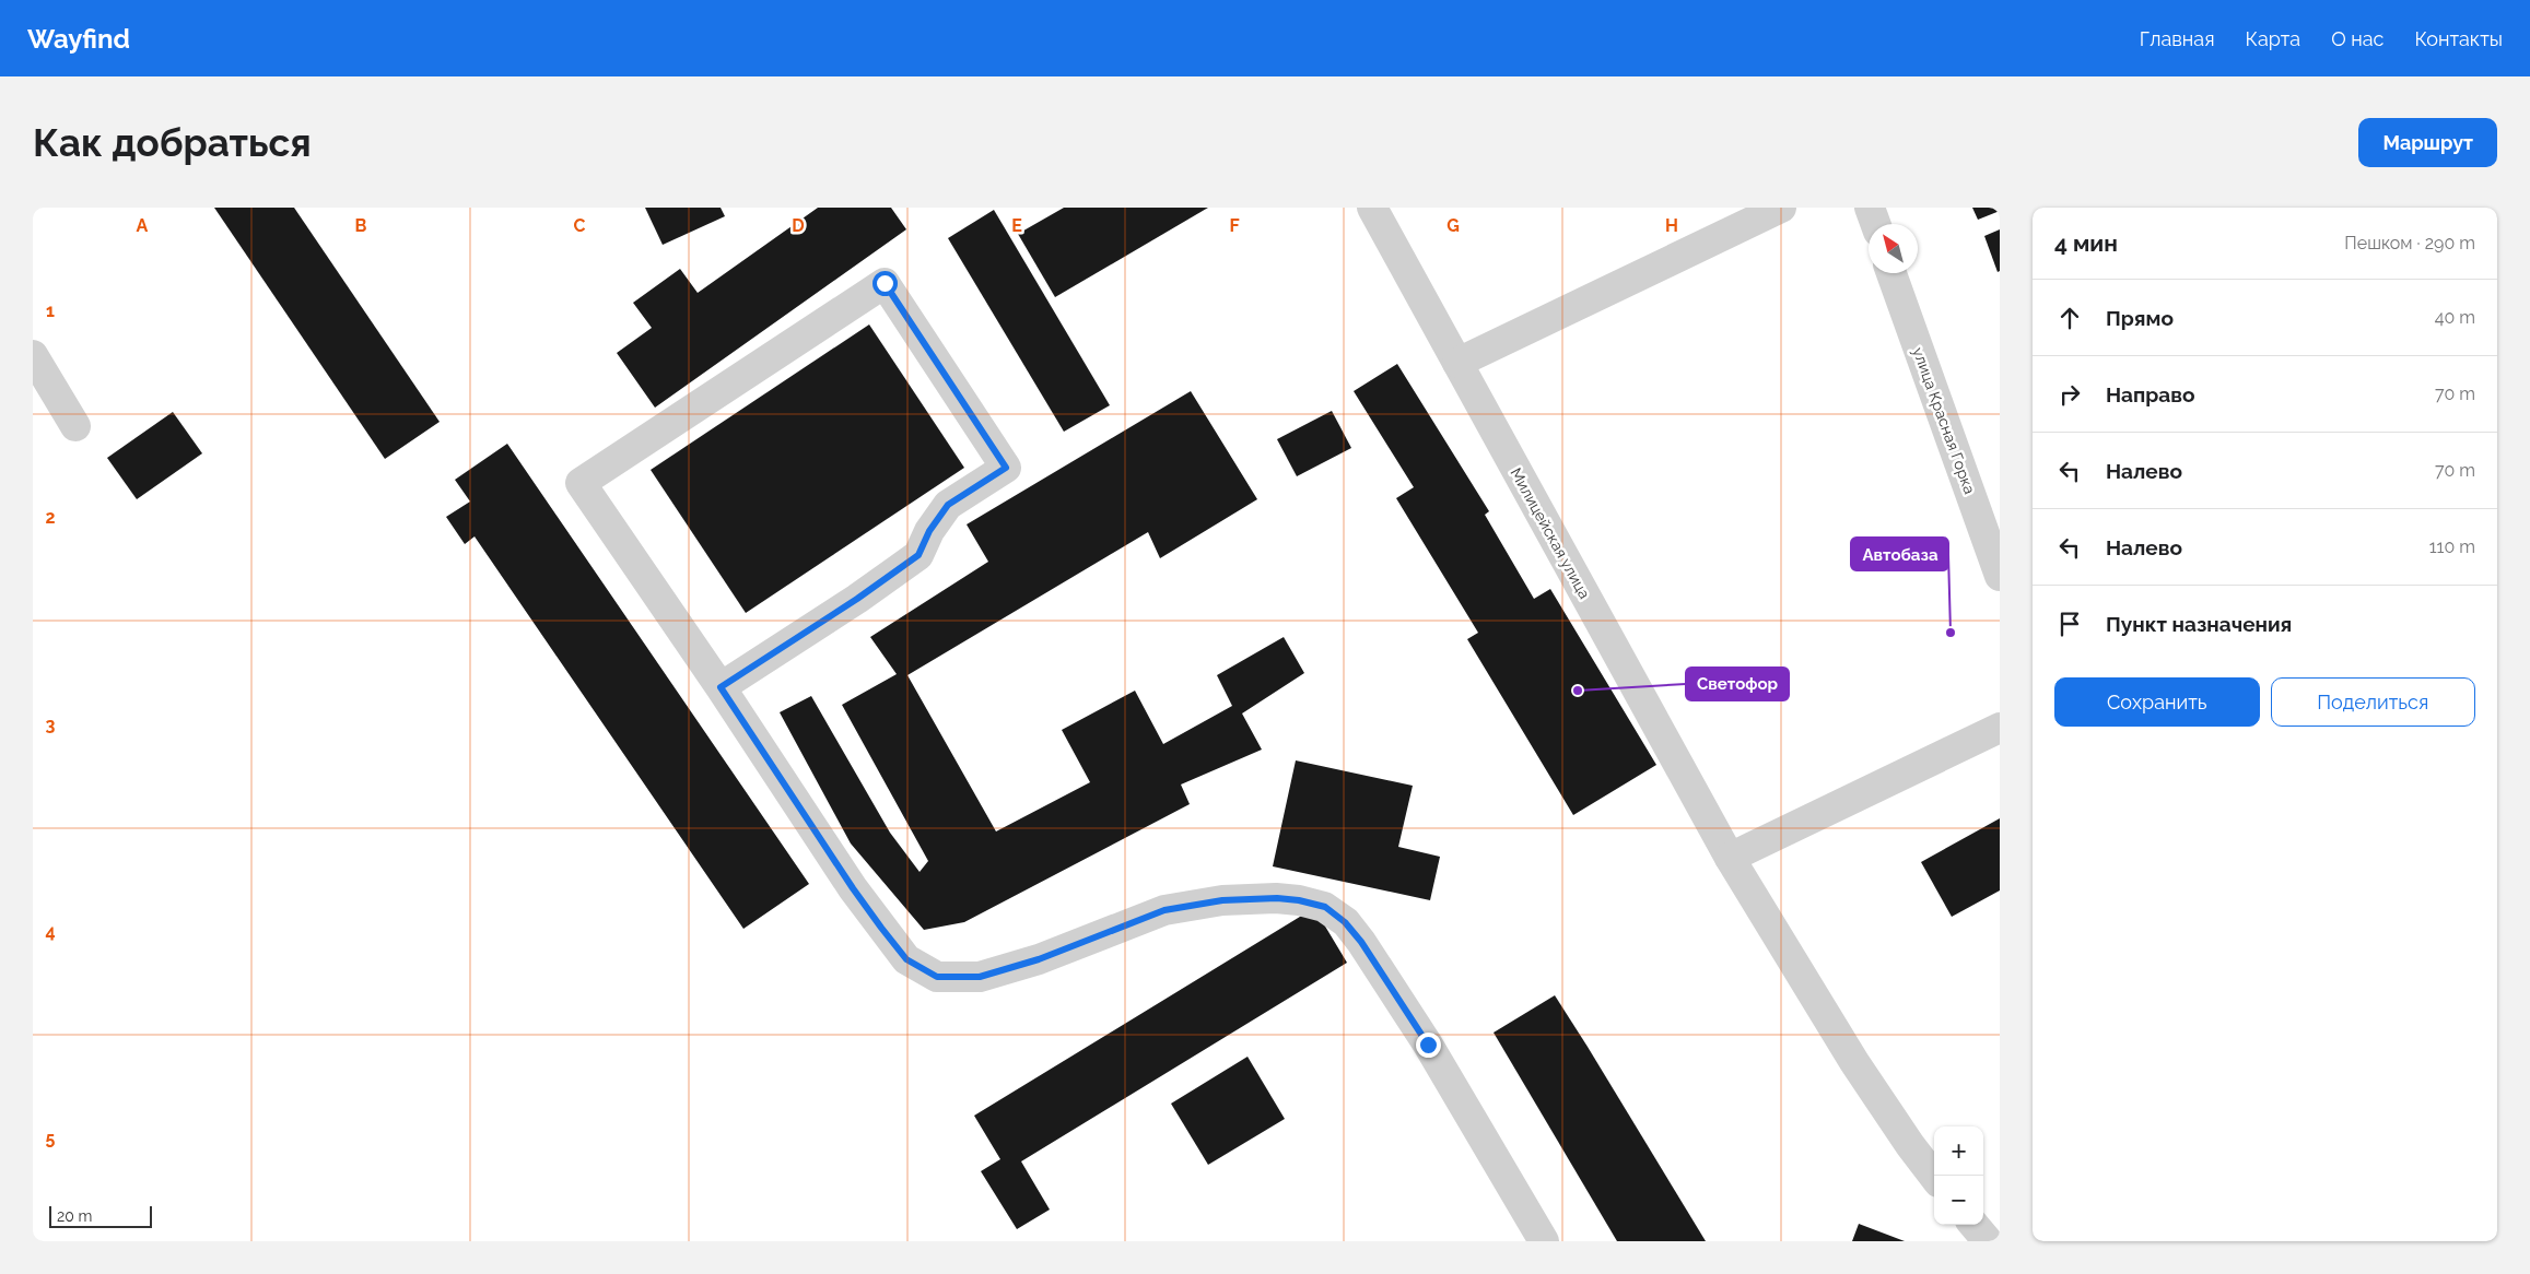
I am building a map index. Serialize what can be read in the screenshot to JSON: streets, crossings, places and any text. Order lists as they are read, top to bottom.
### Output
{
  "streets": {
    "street": ["улица Красная Горка", "Милицейская улица"]
  },
  "places": ["Автобаза", "Светофор"],
  "scale_bar": "20 m",
  "north": "top left",
  "page": {
    "header": "Wayfind",
    "nav": [
      "Главная",
      "Карта",
      "О нас",
      "Контакты"
    ],
    "buttons": [
      "Маршрут",
      ["Сохранить", "Поделиться"]
    ],
    "title": "Как добраться",
    "heading": ["4 мин", "Пешком · 290 m"],
    "list": [
      ["Прямо", "40 m"],
      ["Направо", "70 m"],
      ["Налево", "70 m"],
      ["Налево", "110 m"],
      "Пункт назначения"
    ],
    "map_buttons": ["+", "−"],
    "scale": "20 m"
  },
  "grid": {
    "columns": [
      "A",
      "B",
      "C",
      "D",
      "E",
      "F",
      "G",
      "H"
    ],
    "rows": [
      "1",
      "2",
      "3",
      "4",
      "5"
    ]
  }
}
